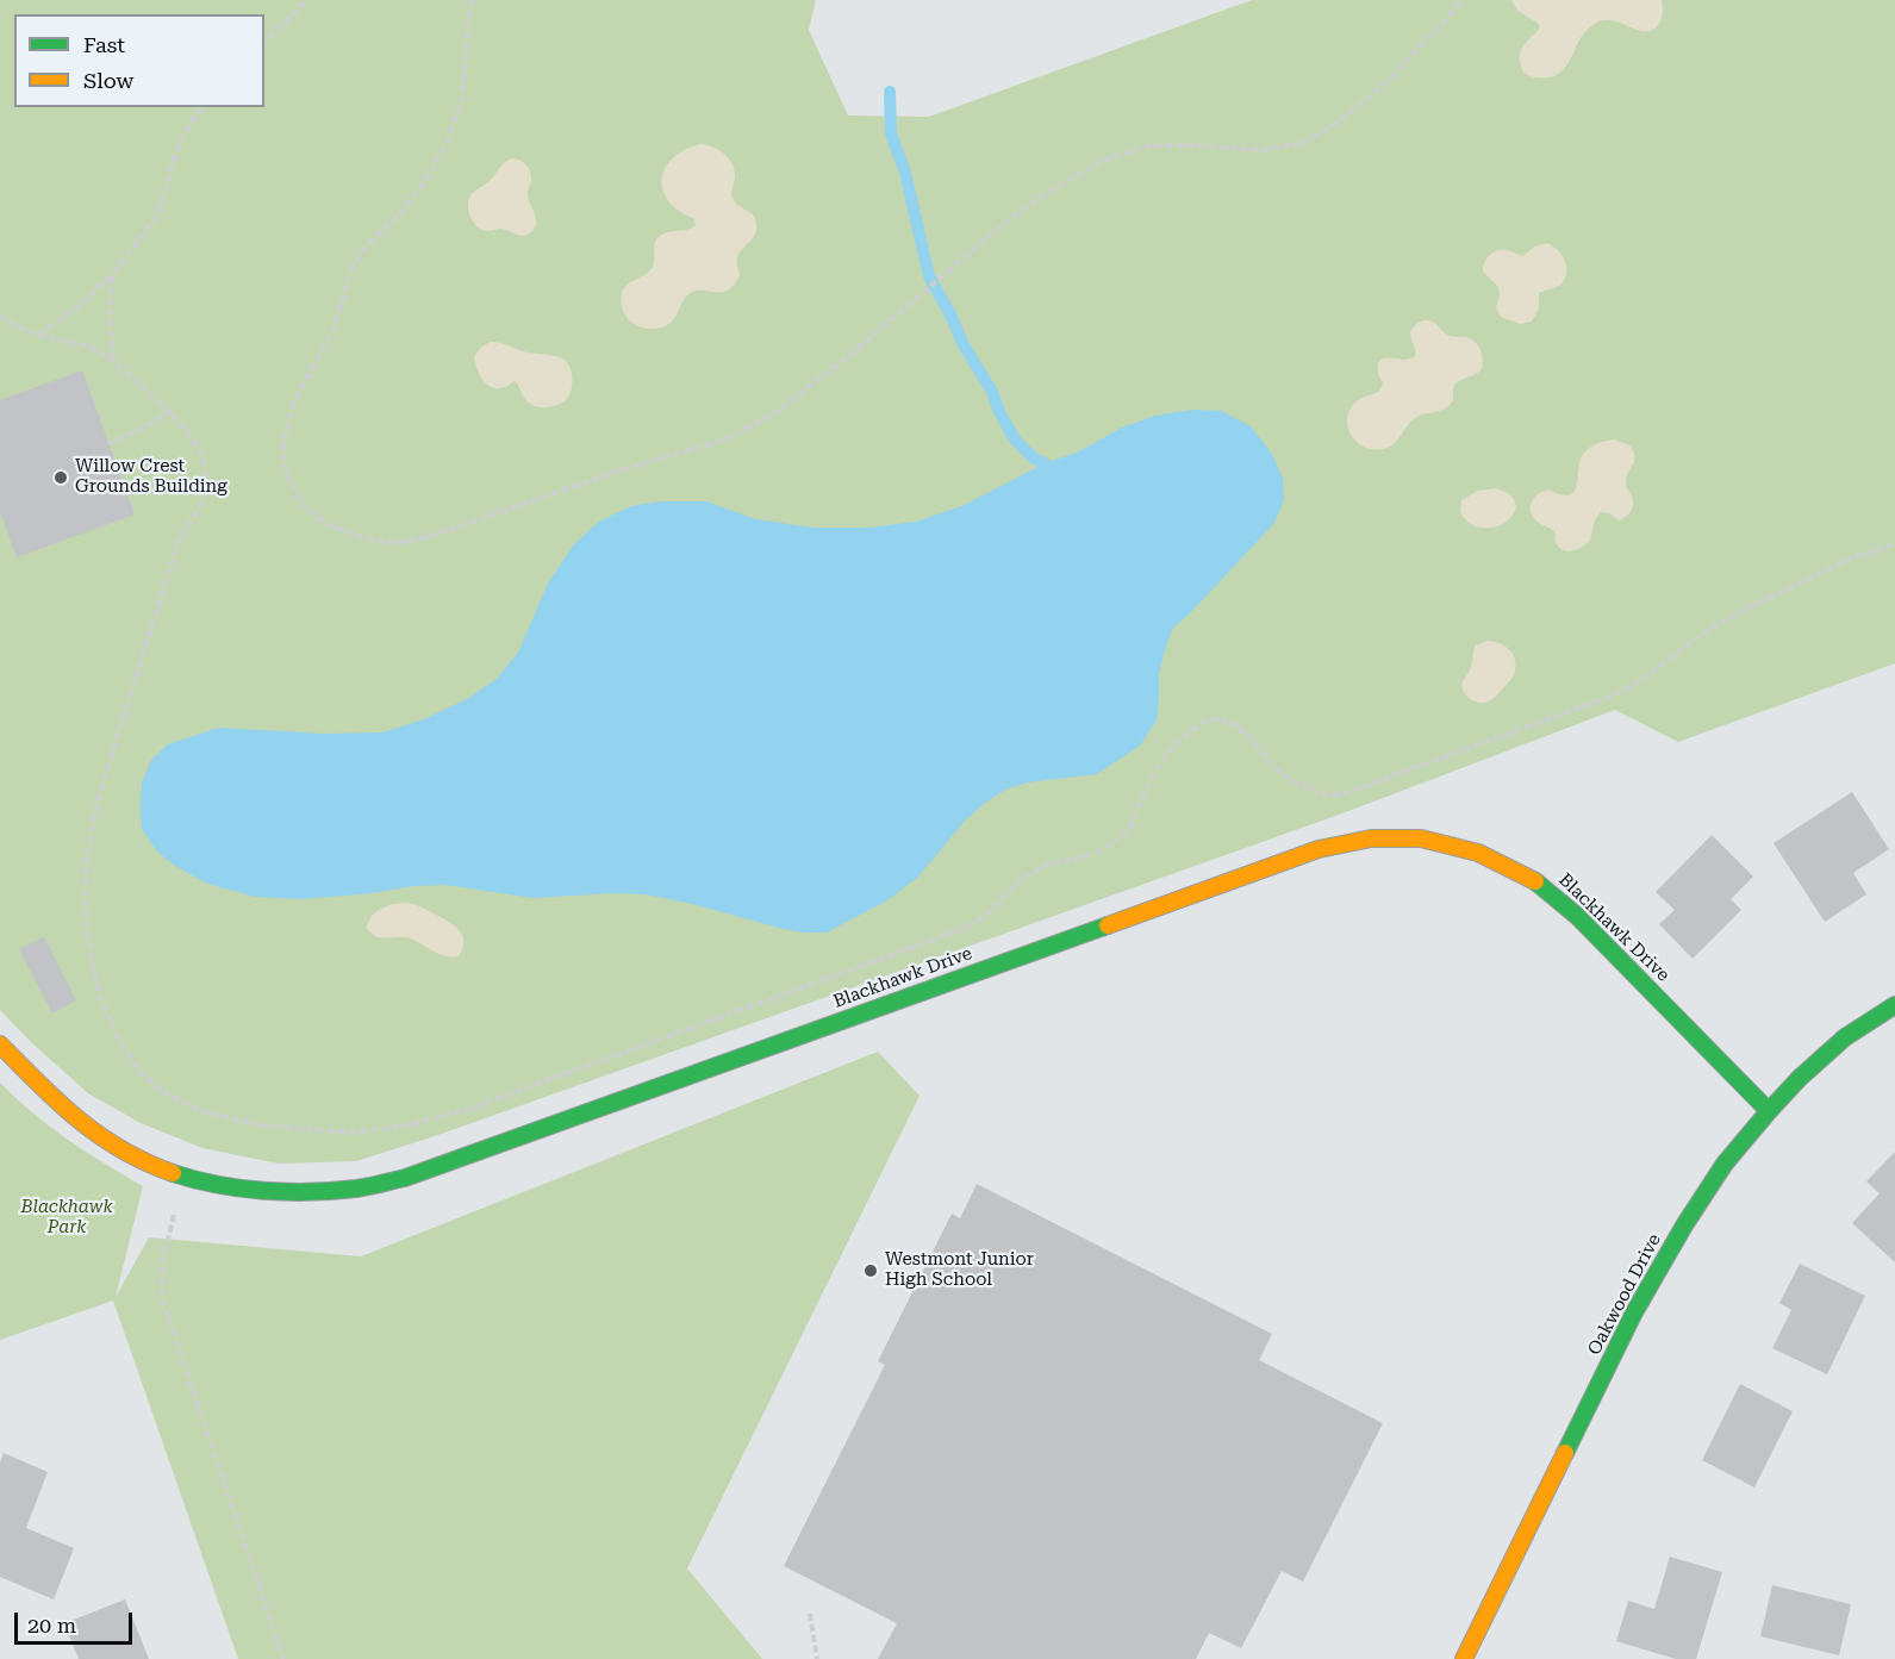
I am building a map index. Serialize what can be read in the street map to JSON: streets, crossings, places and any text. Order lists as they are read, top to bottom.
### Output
{
  "streets": {
    "street": ["Blackhawk Drive", "Oakwood Drive"]
  },
  "crossings": [
    ["Blackhawk Drive", "Oakwood Drive"]
  ],
  "parks": ["Blackhawk Park"],
  "places": ["Willow Crest Grounds Building", "Westmont Junior High School"],
  "legend": ["Fast", "Slow"],
  "scale_bar": "20 m"
}
